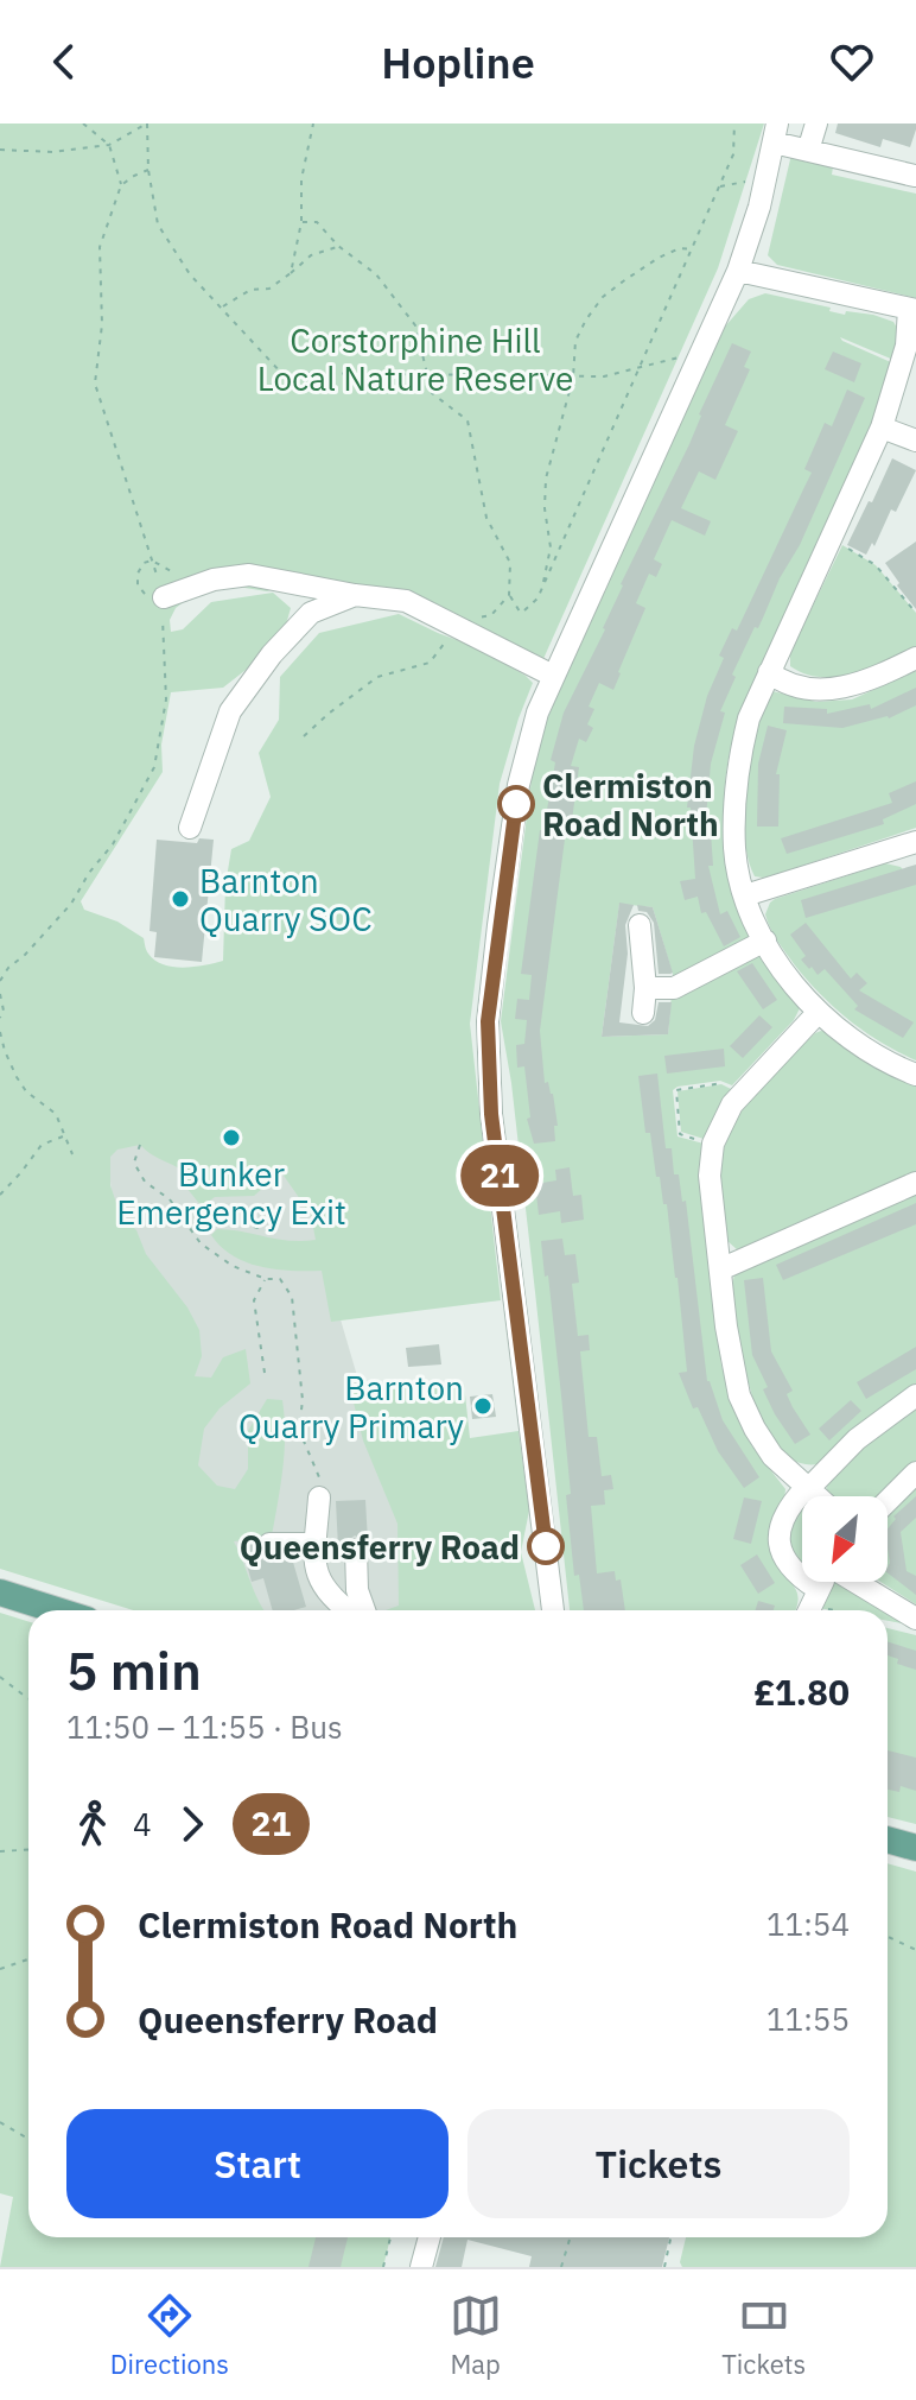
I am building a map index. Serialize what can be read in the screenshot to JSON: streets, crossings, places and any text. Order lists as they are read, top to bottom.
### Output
{
  "parks": ["Corstorphine Hill Local Nature Reserve"],
  "places": [
    "Clermiston Road North",
    "Barnton Quarry SOC",
    "Bunker Emergency Exit",
    "Barnton Quarry Primary",
    "Queensferry Road"
  ],
  "lines": ["bus line 21"],
  "north": "bottom left",
  "page": {
    "header": "Hopline",
    "on_map": "21",
    "heading": ["5 min", "11:50 – 11:55 · Bus", "£1.80"],
    "legs": ["4", "21"],
    "list": [
      {
        "name": "Clermiston Road North",
        "value": "11:54"
      },
      {
        "name": "Queensferry Road",
        "value": "11:55"
      }
    ],
    "buttons": ["Start", "Tickets"],
    "tabs": ["Directions", "Map", "Tickets"]
  }
}
